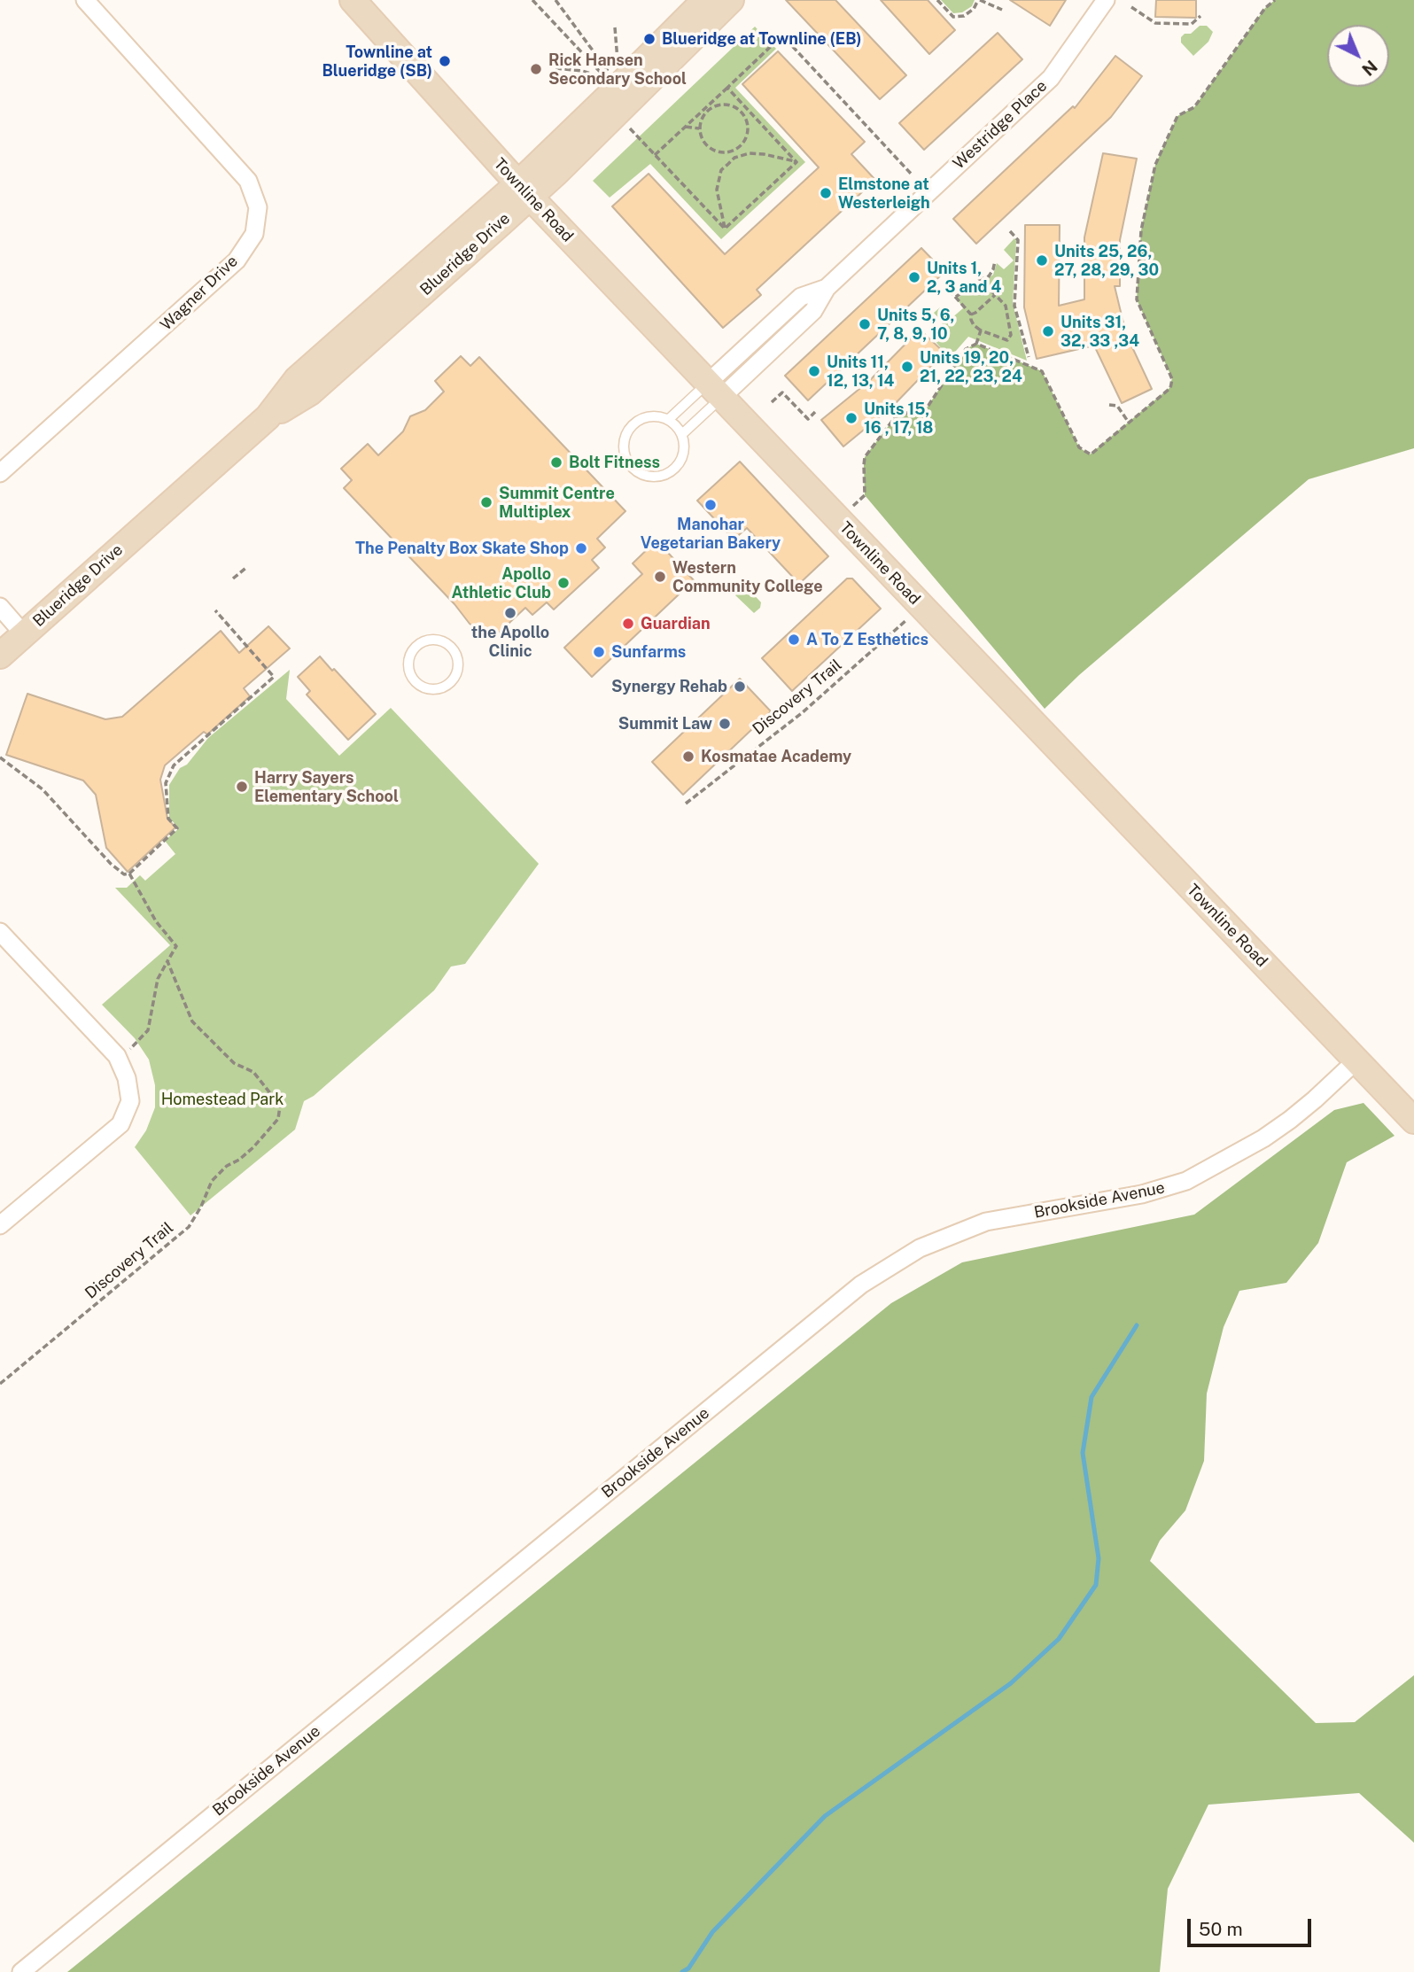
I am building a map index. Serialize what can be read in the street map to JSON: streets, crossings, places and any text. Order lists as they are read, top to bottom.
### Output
{
  "streets": {
    "street": [
      "Westridge Place",
      "Townline Road",
      "Blueridge Drive",
      "Wagner Drive",
      "Brookside Avenue"
    ],
    "path": ["Discovery Trail"]
  },
  "crossings": [
    ["Westridge Place", "Townline Road"],
    ["Townline Road", "Blueridge Drive"],
    ["Townline Road", "Discovery Trail"],
    ["Townline Road", "Brookside Avenue"]
  ],
  "parks": ["Homestead Park"],
  "places": [
    "Blueridge at Townline (EB)",
    "Townline at Blueridge (SB)",
    "Rick Hansen Secondary School",
    "Elmstone at Westerleigh",
    "Units 25, 26, 27, 28, 29, 30",
    "Units 1, 2, 3 and 4",
    "Units 5, 6, 7, 8, 9, 10",
    "Units 31, 32, 33 ,34",
    "Units 19, 20, 21, 22, 23, 24",
    "Units 11, 12, 13, 14",
    "Units 15, 16 , 17, 18",
    "Bolt Fitness",
    "Summit Centre Multiplex",
    "Manohar Vegetarian Bakery",
    "The Penalty Box Skate Shop",
    "Western Community College",
    "Apollo Athletic Club",
    "the Apollo Clinic",
    "Guardian",
    "A To Z Esthetics",
    "Sunfarms",
    "Synergy Rehab",
    "Summit Law",
    "Kosmatae Academy",
    "Harry Sayers Elementary School"
  ],
  "scale_bar": "50 m",
  "north": "bottom right"
}
